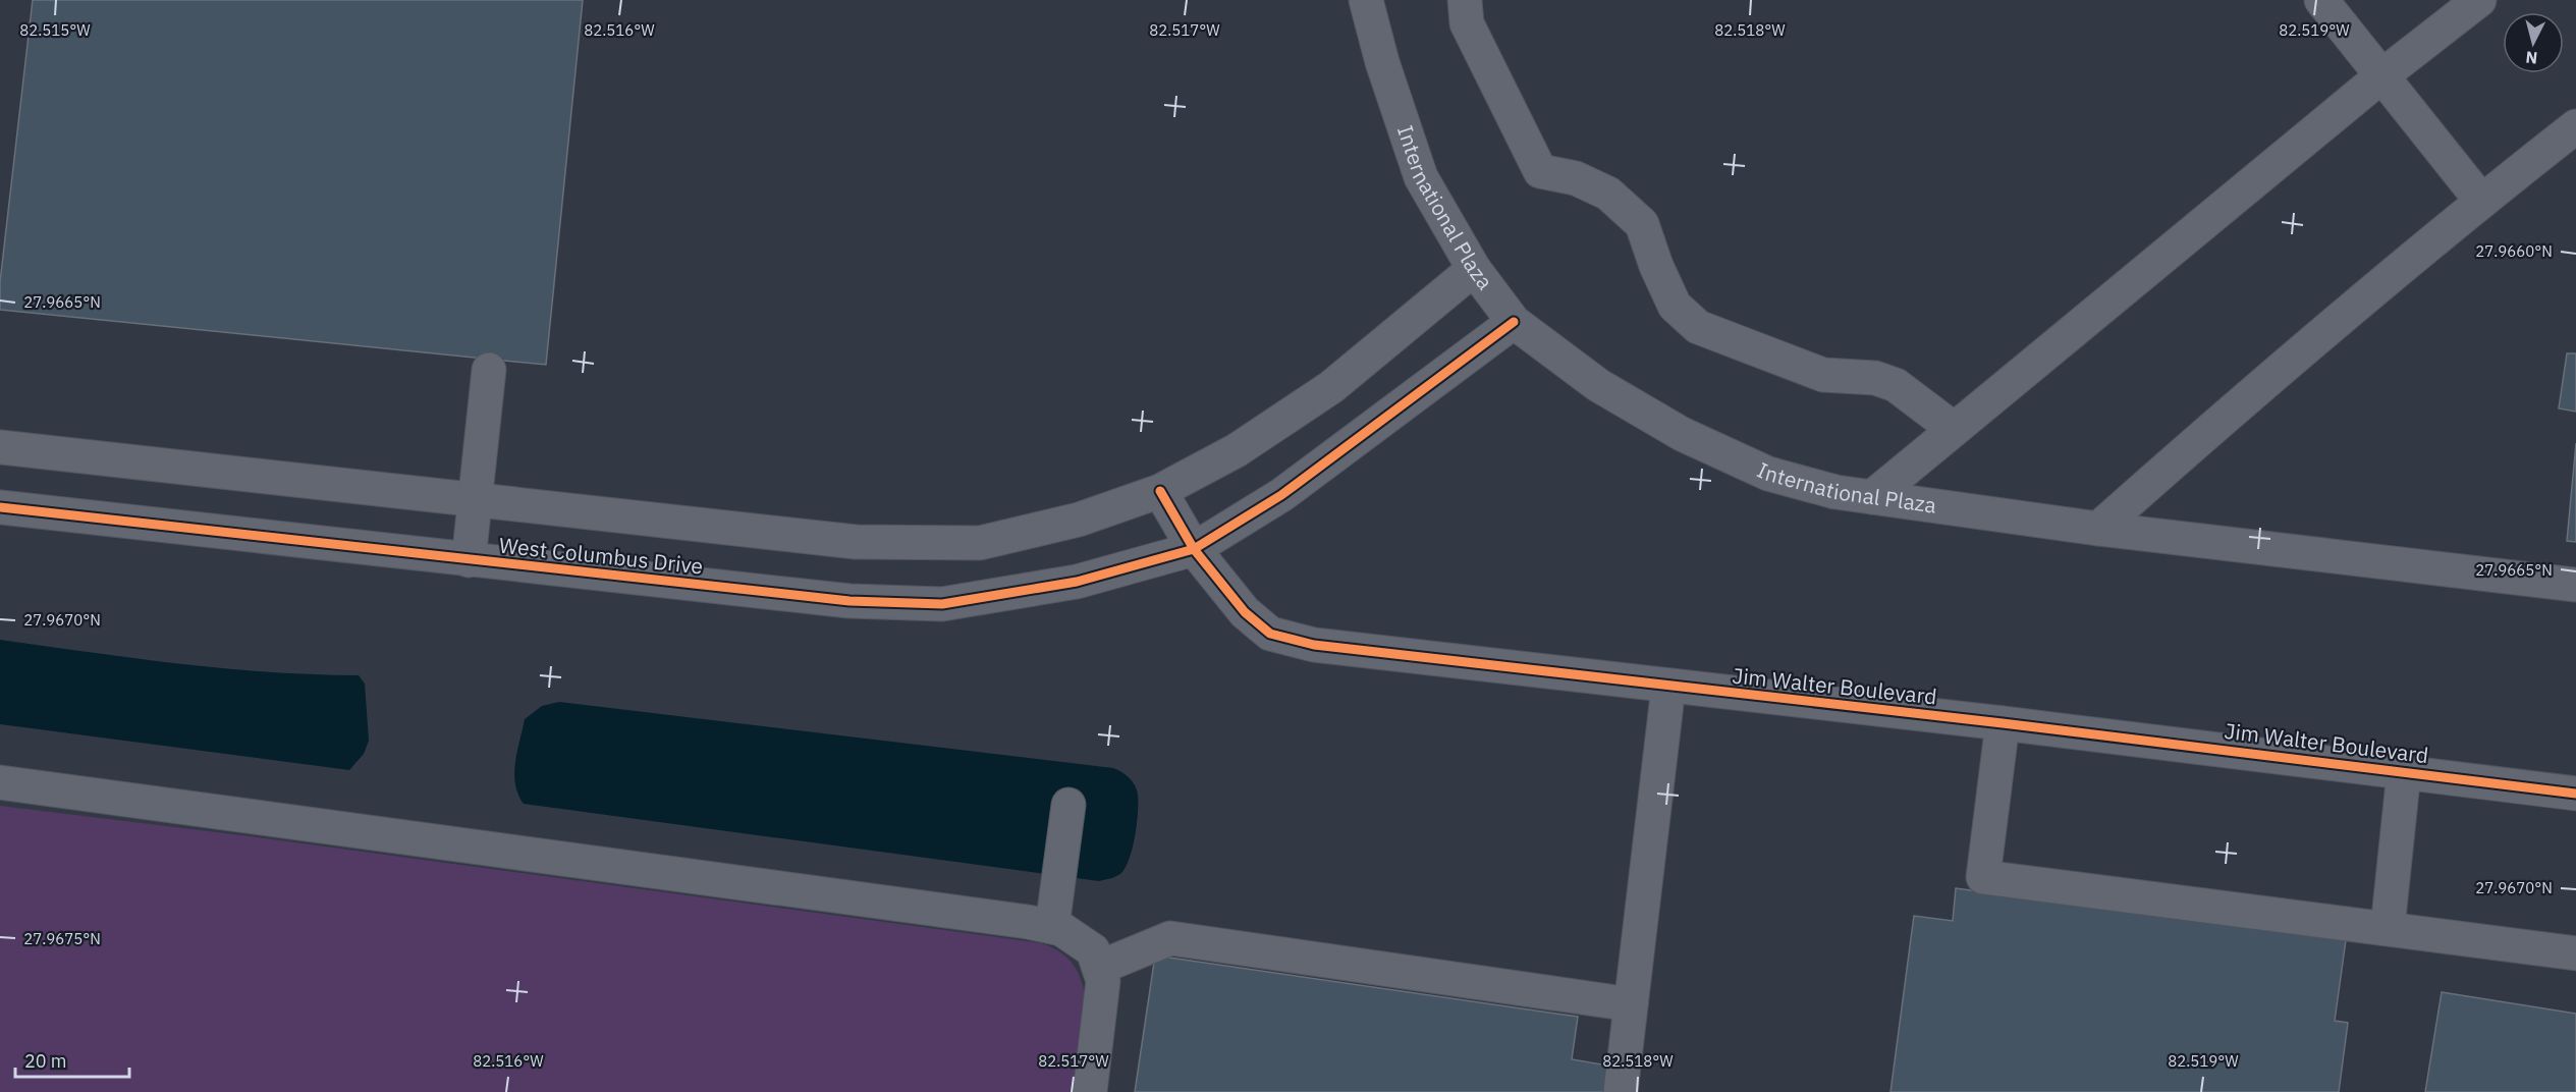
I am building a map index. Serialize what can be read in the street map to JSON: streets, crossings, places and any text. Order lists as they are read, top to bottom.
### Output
{
  "streets": {
    "street": ["International Plaza", "West Columbus Drive", "Jim Walter Boulevard"]
  },
  "crossings": [
    ["International Plaza", "West Columbus Drive"],
    ["West Columbus Drive", "Jim Walter Boulevard"]
  ],
  "scale_bar": "20 m",
  "north": "bottom",
  "coordinates": [
    "82.515°W",
    "82.516°W",
    "82.517°W",
    "82.518°W",
    "82.519°W",
    "27.9660°N",
    "27.9665°N",
    "27.9670°N",
    "27.9675°N"
  ]
}
